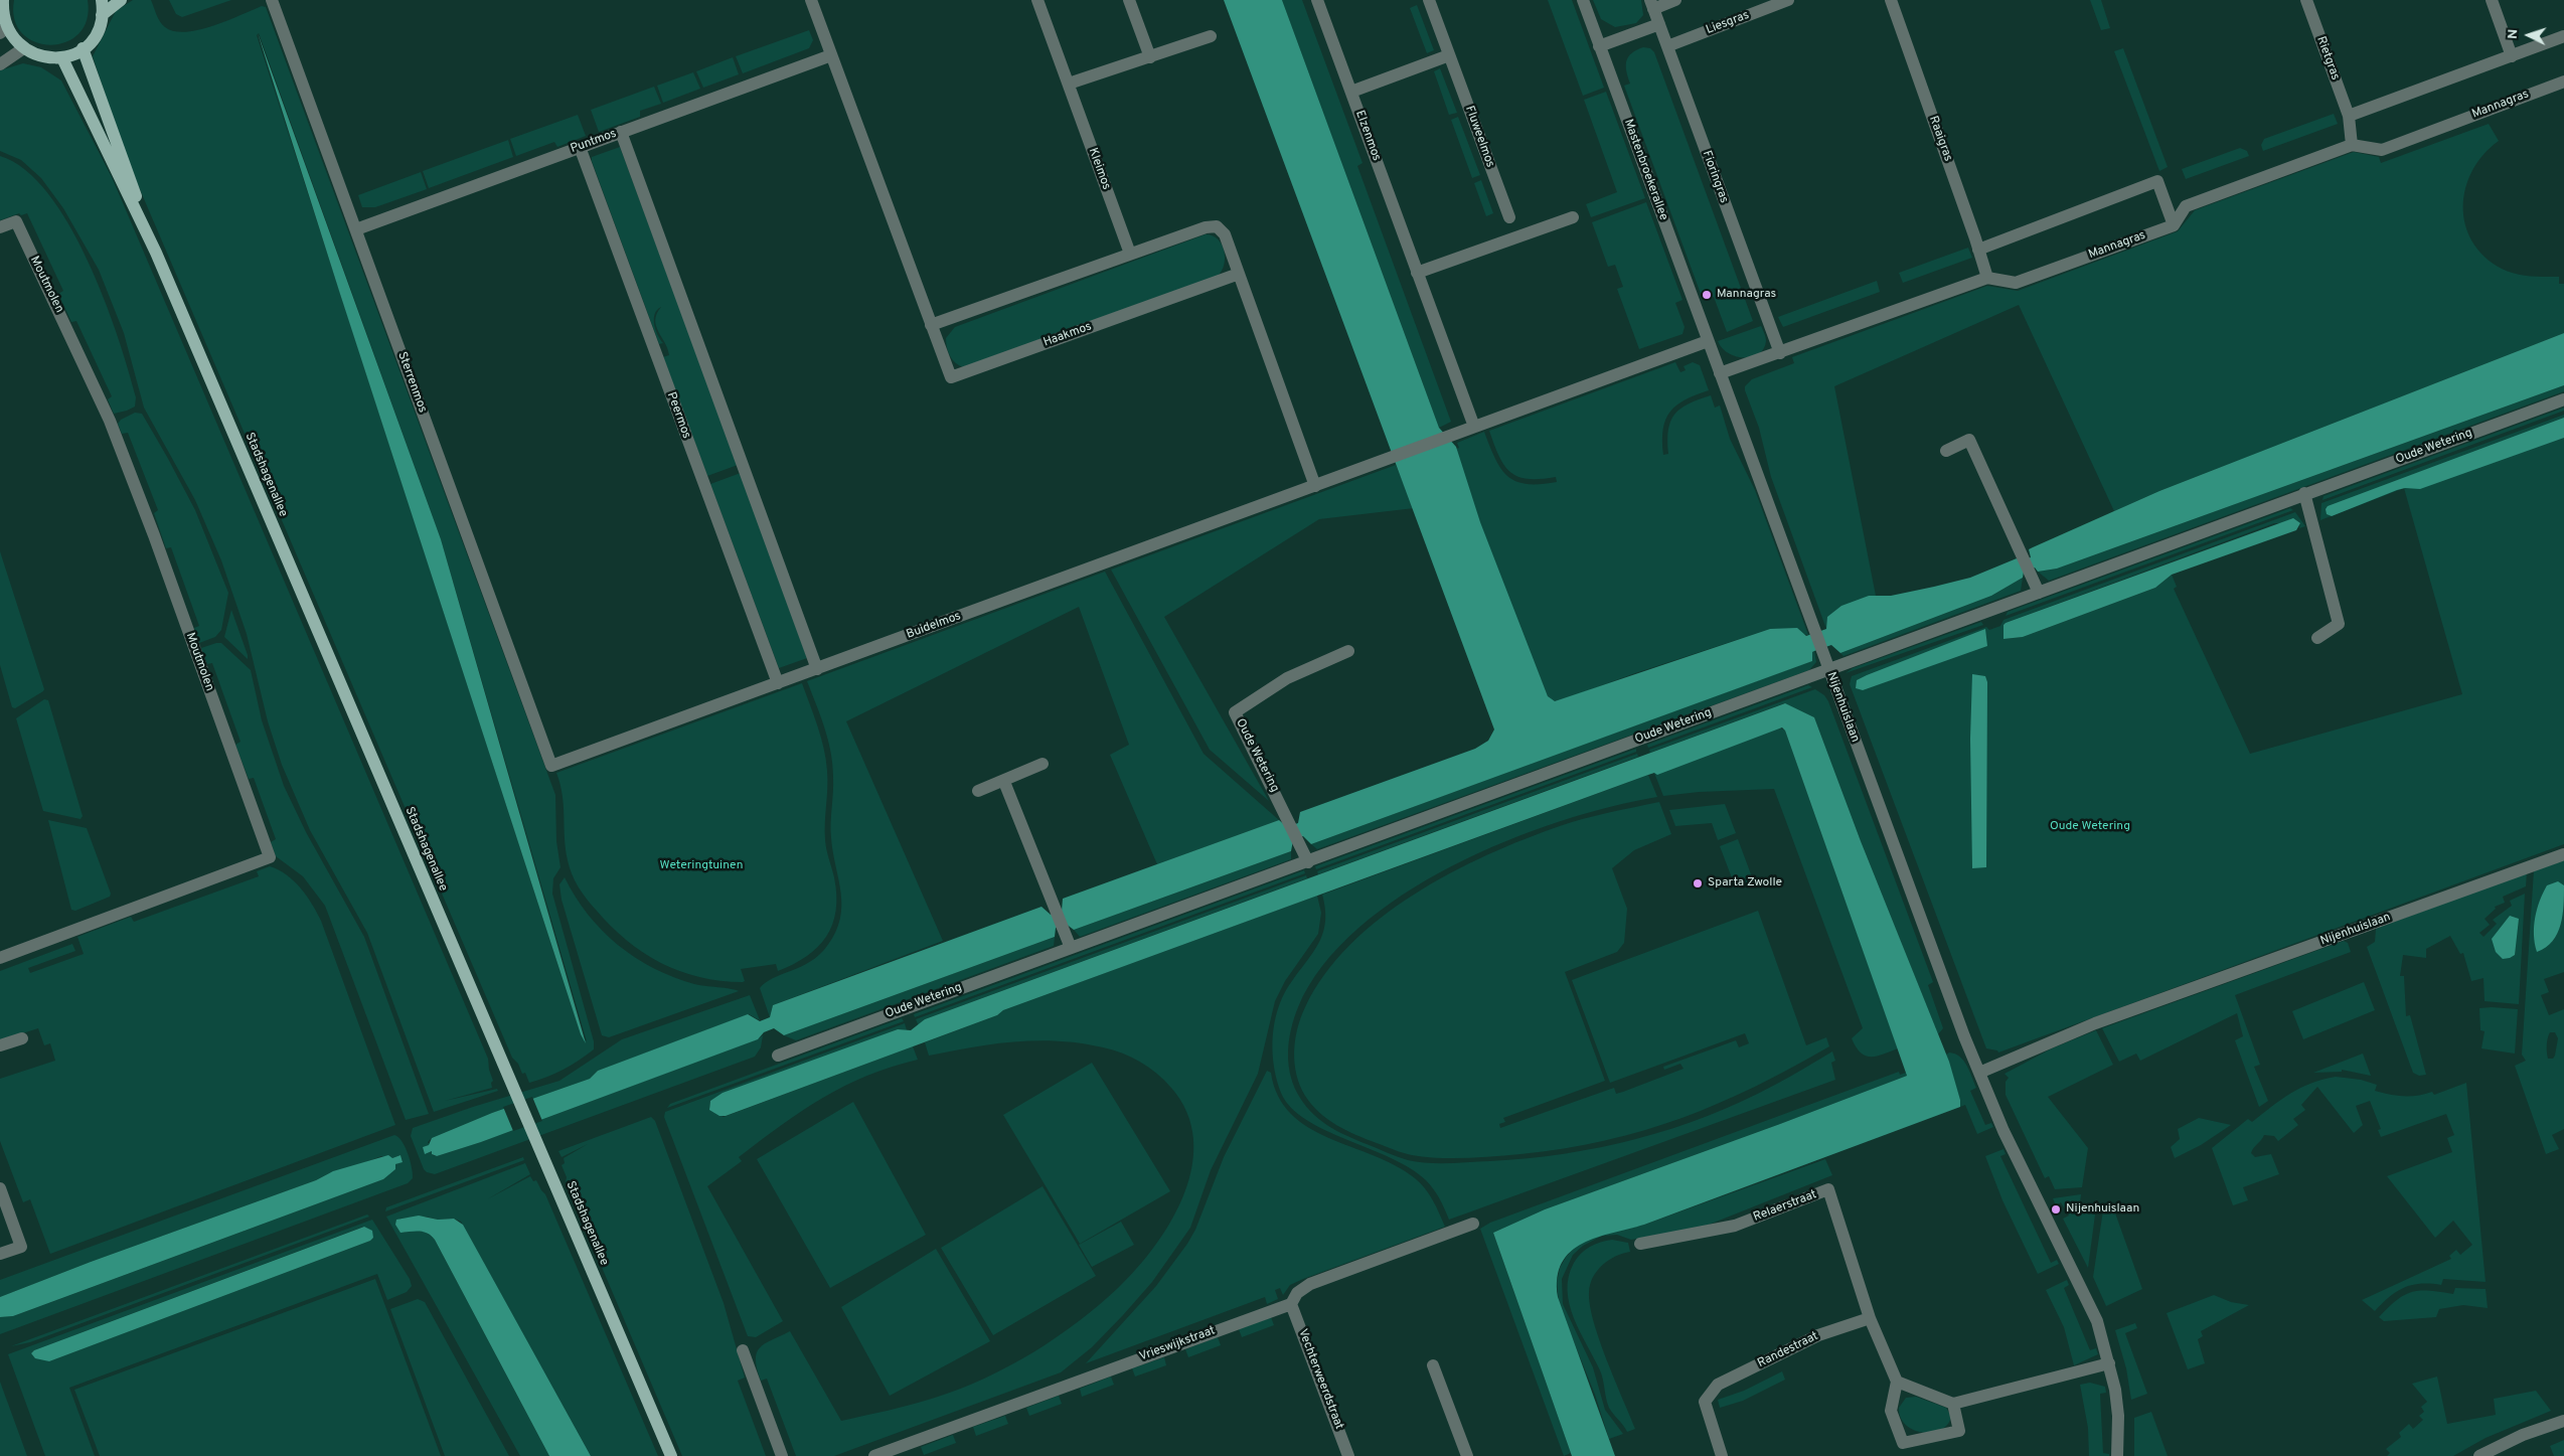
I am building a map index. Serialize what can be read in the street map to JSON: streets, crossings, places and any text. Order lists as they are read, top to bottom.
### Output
{
  "streets": {
    "main road": ["Stadshagenallee"],
    "street": [
      "Liesgras",
      "Rietgras",
      "Mannagras",
      "Elzenmos",
      "Fluweelmos",
      "Raaigras",
      "Puntmos",
      "Kleimos",
      "Mastenbroekerallee",
      "Fioringras",
      "Moutmolen",
      "Haakmos",
      "Sterrenmos",
      "Peermos",
      "Oude Wetering",
      "Buidelmos",
      "Nijenhuislaan",
      "Relaerstraat",
      "Vrieswijkstraat",
      "Randestraat",
      "Vechterweerdstraat"
    ]
  },
  "crossings": [
    ["Liesgras", "Fioringras"],
    ["Mannagras", "Raaigras"],
    ["Puntmos", "Haakmos"],
    ["Puntmos", "Sterrenmos"],
    ["Puntmos", "Peermos"],
    ["Mastenbroekerallee", "Nijenhuislaan"],
    ["Sterrenmos", "Buidelmos"],
    ["Peermos", "Buidelmos"],
    ["Oude Wetering", "Nijenhuislaan"],
    ["Relaerstraat", "Randestraat"],
    ["Vrieswijkstraat", "Vechterweerdstraat"]
  ],
  "parks": ["Oude Wetering", "Weteringtuinen"],
  "places": ["Mannagras", "Sparta Zwolle", "Nijenhuislaan"],
  "north": "left"
}
